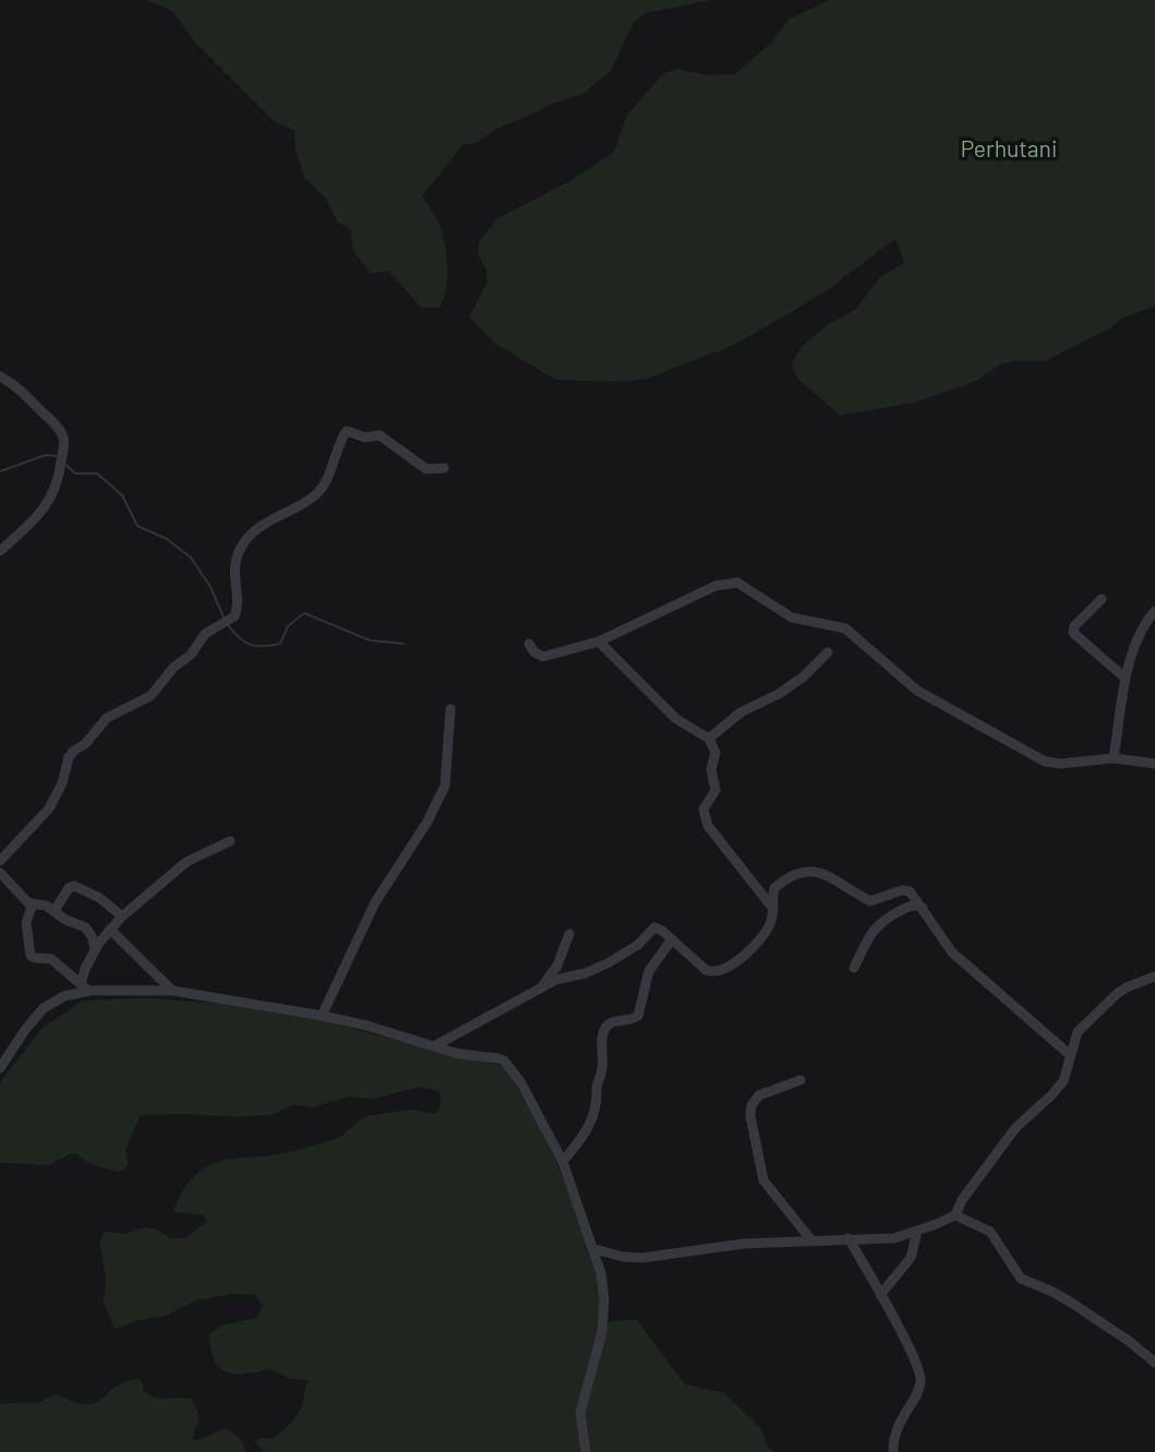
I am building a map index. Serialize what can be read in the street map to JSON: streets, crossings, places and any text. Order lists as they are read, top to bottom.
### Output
{
  "parks": ["Perhutani"]
}
